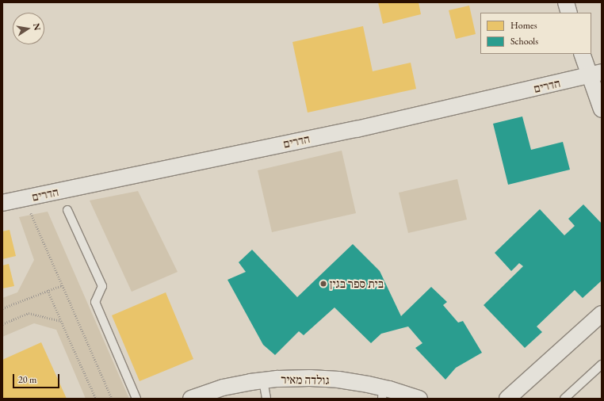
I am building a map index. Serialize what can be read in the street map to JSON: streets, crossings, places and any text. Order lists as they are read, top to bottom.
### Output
{
  "streets": {
    "street": ["הדרים", "גולדה מאיר"]
  },
  "places": ["בית ספר בגין"],
  "legend": ["Homes", "Schools"],
  "scale_bar": "20 m",
  "north": "right"
}
